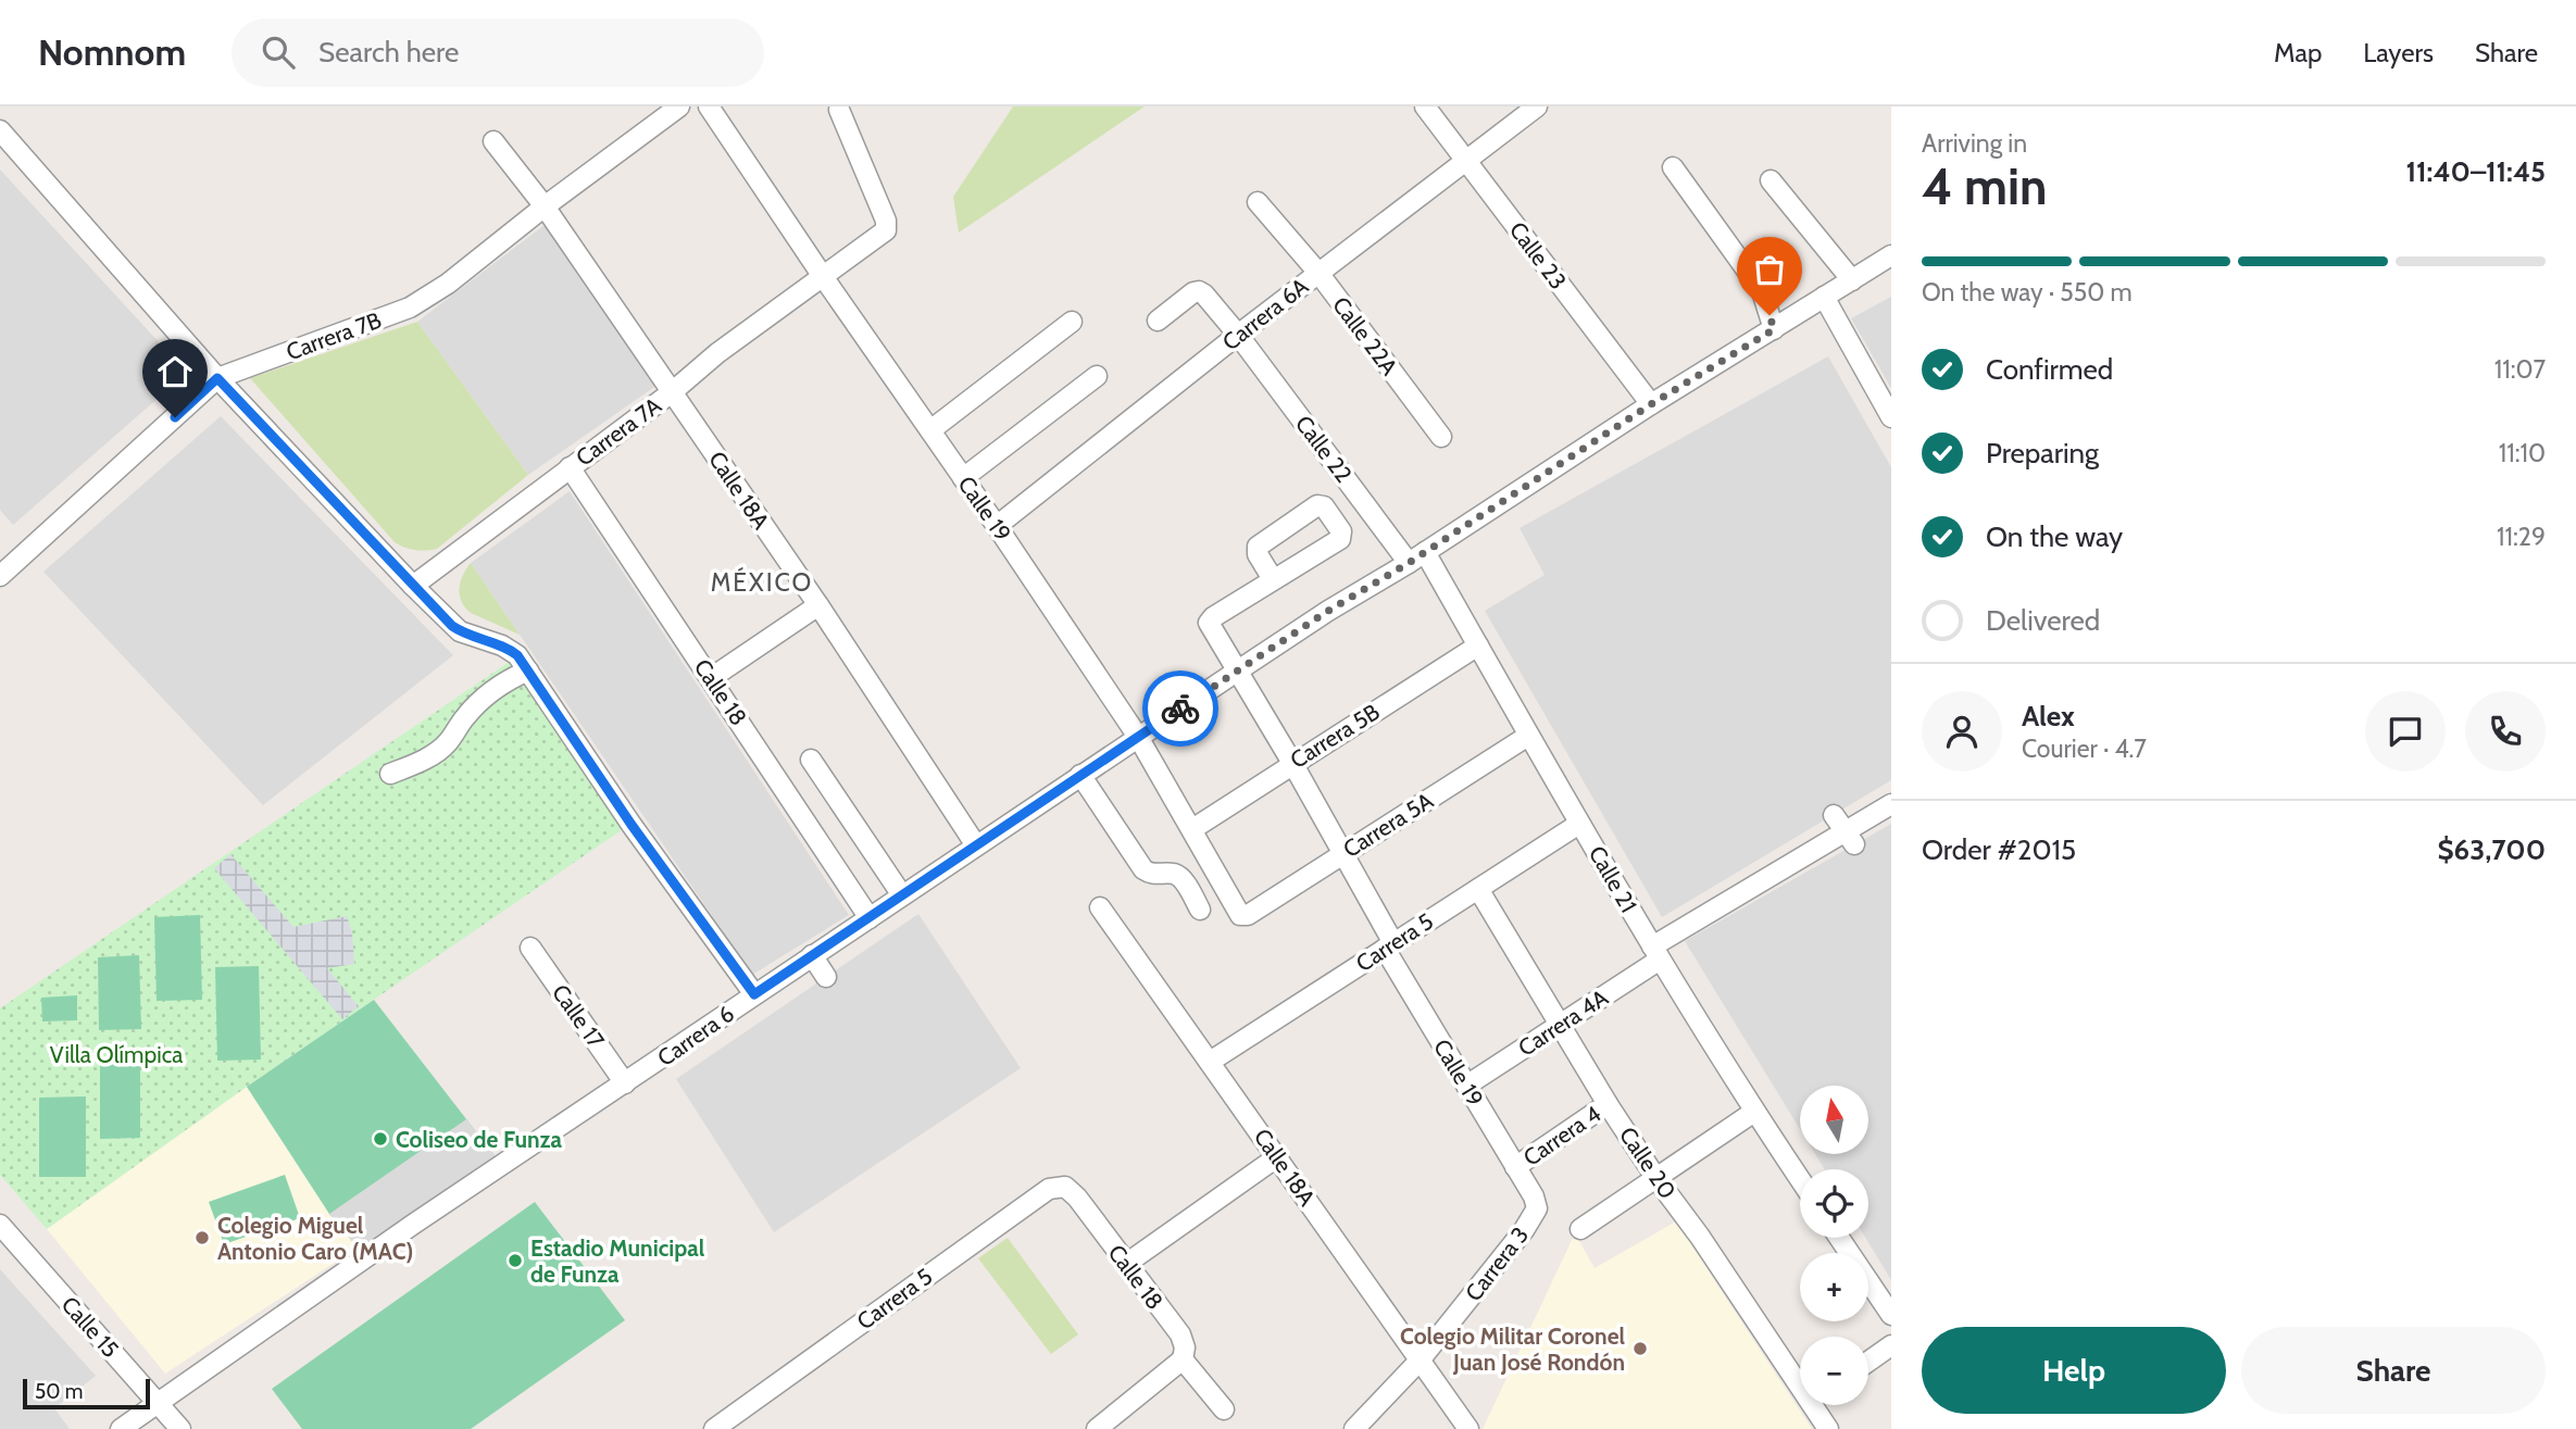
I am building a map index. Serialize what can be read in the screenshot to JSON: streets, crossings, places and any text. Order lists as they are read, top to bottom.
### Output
{
  "streets": {
    "street": [
      "Calle 23",
      "Carrera 6A",
      "Carrera 7B",
      "Calle 22A",
      "Carrera 7A",
      "Calle 22",
      "Calle 18A",
      "Calle 19",
      "Calle 18",
      "Carrera 5B",
      "Carrera 5A",
      "Calle 21",
      "Carrera 5",
      "Calle 17",
      "Carrera 4A",
      "Carrera 6",
      "Carrera 4",
      "Calle 20",
      "Carrera 3",
      "Calle 15"
    ]
  },
  "crossings": [
    ["Calle 23", "Carrera 6A"],
    ["Calle 23", "Carrera 6"],
    ["Carrera 6A", "Calle 22A"],
    ["Carrera 6A", "Calle 22"],
    ["Carrera 6A", "Calle 19"],
    ["Carrera 7B", "Calle 18A"],
    ["Carrera 7A", "Calle 18A"],
    ["Carrera 7A", "Calle 19"],
    ["Carrera 7A", "Calle 18"],
    ["Calle 22", "Calle 21"],
    ["Calle 22", "Carrera 6"],
    ["Calle 18A", "Carrera 5"],
    ["Calle 18A", "Carrera 6"],
    ["Calle 18A", "Carrera 3"],
    ["Calle 19", "Carrera 5B"],
    ["Calle 19", "Carrera 5A"],
    ["Calle 19", "Carrera 5"],
    ["Calle 19", "Carrera 4A"],
    ["Calle 19", "Carrera 6"],
    ["Calle 19", "Carrera 4"],
    ["Calle 19", "Carrera 3"],
    ["Calle 18", "Carrera 5"],
    ["Calle 18", "Carrera 6"],
    ["Carrera 5B", "Calle 21"],
    ["Carrera 5A", "Calle 21"],
    ["Calle 21", "Carrera 5"],
    ["Calle 21", "Carrera 4A"],
    ["Calle 21", "Carrera 6"],
    ["Carrera 5", "Calle 20"],
    ["Calle 17", "Carrera 6"],
    ["Carrera 4A", "Calle 20"],
    ["Carrera 6", "Calle 15"],
    ["Carrera 4", "Calle 20"]
  ],
  "districts": ["MÉXICO"],
  "parks": ["Villa Olímpica"],
  "places": [
    "Coliseo de Funza",
    "Colegio Miguel Antonio Caro (MAC)",
    "Estadio Municipal de Funza",
    "Colegio Militar Coronel Juan José Rondón"
  ],
  "scale_bar": "50 m",
  "north": "top",
  "page": {
    "header": "Nomnom",
    "search": "Search here",
    "nav": ["Map", "Layers", "Share"],
    "heading": ["4 min", "Arriving in", "11:40–11:45"],
    "panel": [
      "Alex",
      "Courier · 4.7",
      "Order #2015",
      "$63,700"
    ],
    "bar": "On the way · 550 m",
    "list": [
      ["Confirmed", "11:07"],
      ["Preparing", "11:10"],
      ["On the way", "11:29"],
      "Delivered"
    ],
    "map_buttons": ["+", "−"],
    "buttons": ["Help", "Share"],
    "scale": "50 m"
  }
}
